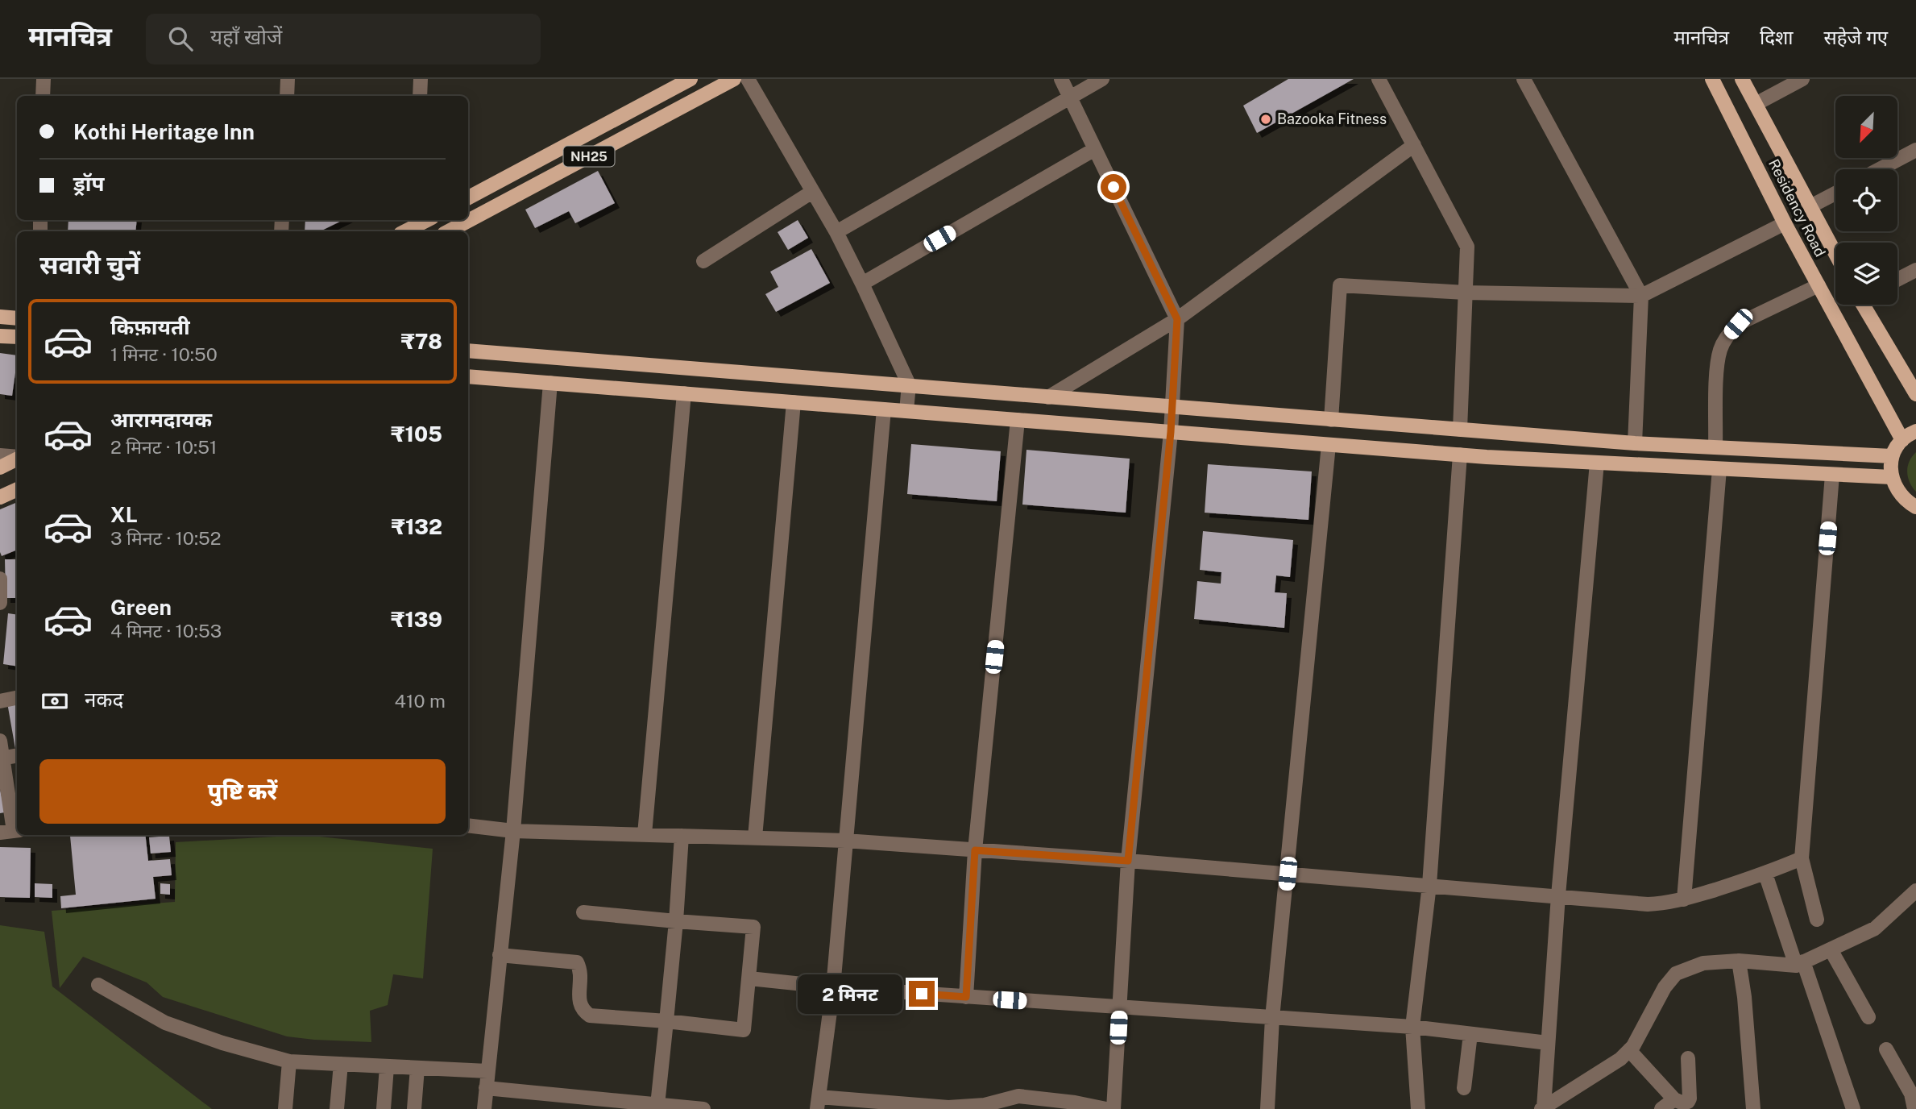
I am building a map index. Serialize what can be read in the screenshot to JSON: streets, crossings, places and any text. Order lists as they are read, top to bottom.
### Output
{
  "streets": {
    "main road": ["NH25", "Residency Road"]
  },
  "places": ["Bazooka Fitness"],
  "north": "bottom left",
  "page": {
    "header": "मानचित्र",
    "search": "यहाँ खोजें",
    "nav": ["मानचित्र", "दिशा", "सहेजे गए"],
    "banner": ["Kothi Heritage Inn", "ड्रॉप"],
    "heading": "सवारी चुनें",
    "list": [
      {
        "name": "किफ़ायती",
        "note": "1 मिनट · 10:50",
        "value": "₹78"
      },
      {
        "name": "आरामदायक",
        "note": "2 मिनट · 10:51",
        "value": "₹105"
      },
      {
        "name": "XL",
        "note": "3 मिनट · 10:52",
        "value": "₹132"
      },
      {
        "name": "Green",
        "note": "4 मिनट · 10:53",
        "value": "₹139"
      }
    ],
    "pay": ["नकद", "410 m"],
    "buttons": "पुष्टि करें",
    "bubble": "2 मिनट"
  }
}
